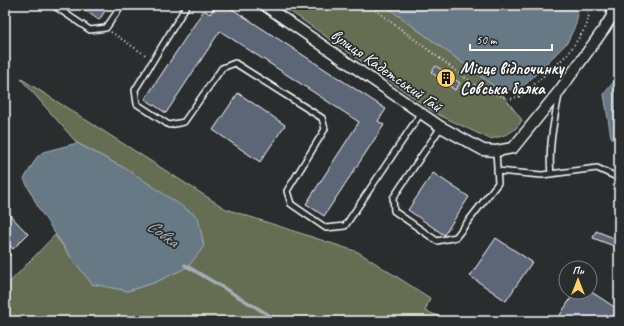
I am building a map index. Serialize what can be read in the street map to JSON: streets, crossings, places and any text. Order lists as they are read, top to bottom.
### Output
{
  "streets": {
    "street": ["вулиця Кадетський Гай"]
  },
  "water": ["Совка"],
  "places": {
    "building": ["Місце відпочинку Совська балка"]
  },
  "scale_bar": "50 m",
  "north": "top"
}
